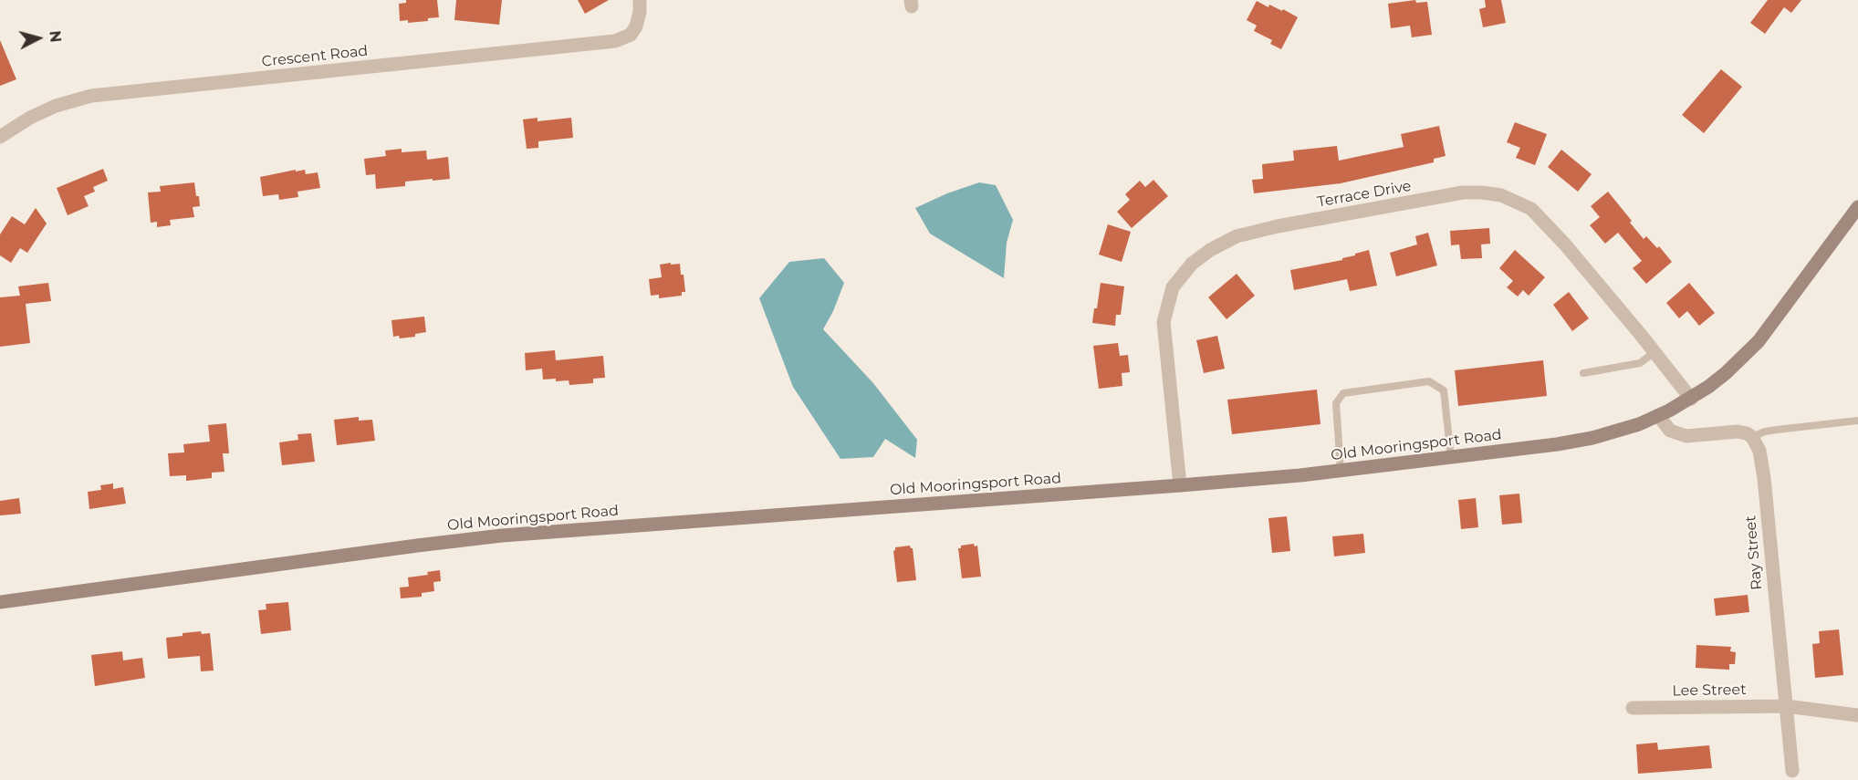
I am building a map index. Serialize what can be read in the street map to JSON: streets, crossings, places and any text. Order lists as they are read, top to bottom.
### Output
{
  "streets": {
    "main road": ["Old Mooringsport Road"],
    "street": [
      "Crescent Road",
      "Terrace Drive",
      "Ray Street",
      "Lee Street"
    ]
  },
  "crossings": [
    ["Terrace Drive", "Old Mooringsport Road"],
    ["Ray Street", "Lee Street"]
  ],
  "north": "right"
}
